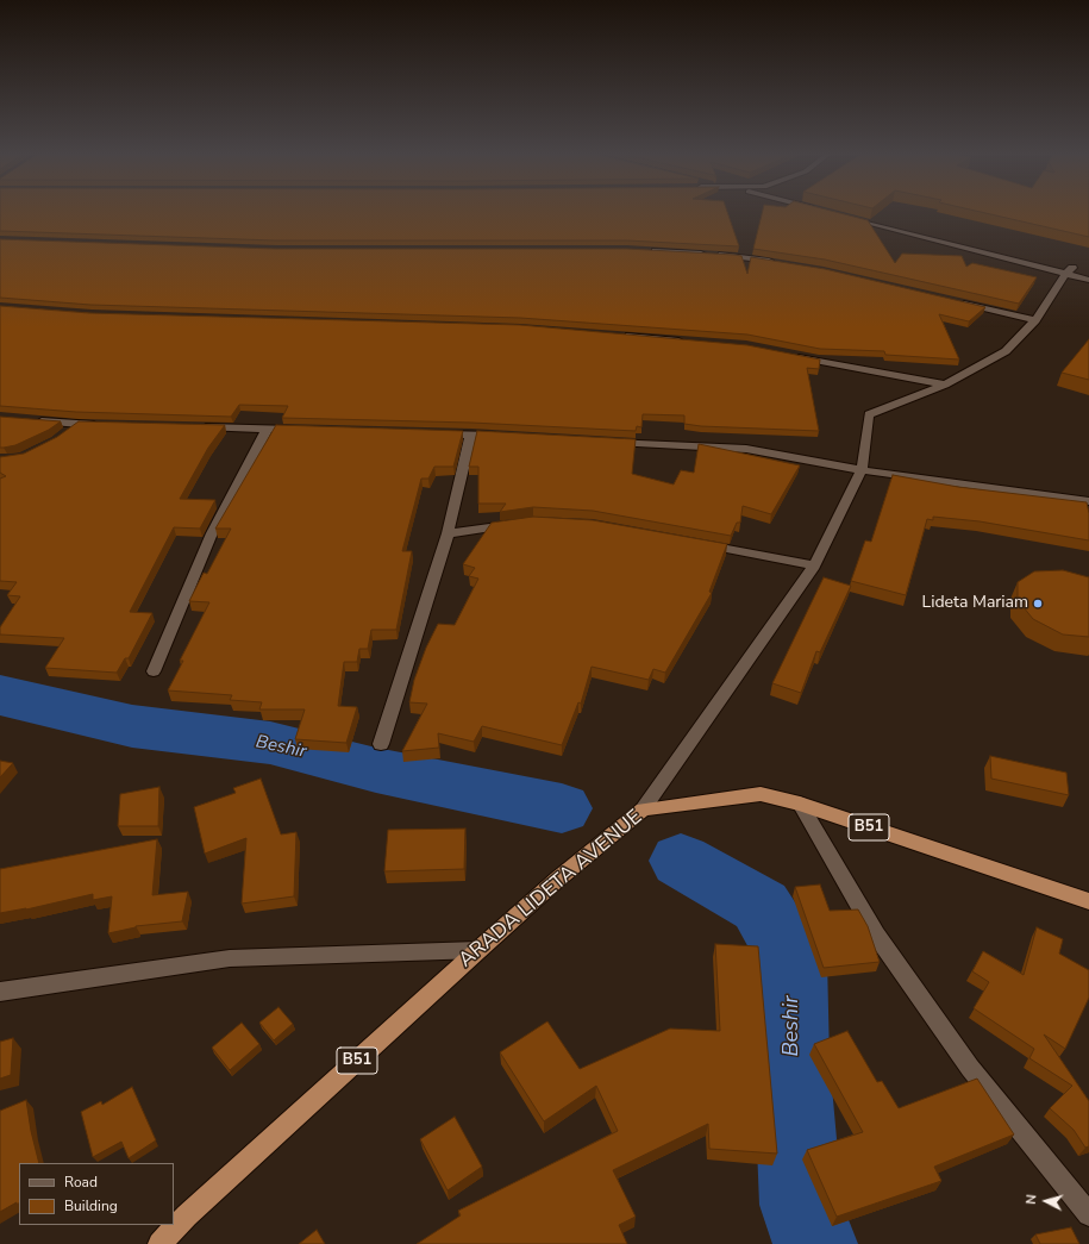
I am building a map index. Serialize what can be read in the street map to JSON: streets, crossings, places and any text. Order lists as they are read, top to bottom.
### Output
{
  "streets": {
    "highway": ["B51", "ARADA LIDETA AVENUE"]
  },
  "water": ["Beshir"],
  "places": ["Lideta Mariam"],
  "legend": ["Road", "Building"],
  "north": "left"
}
